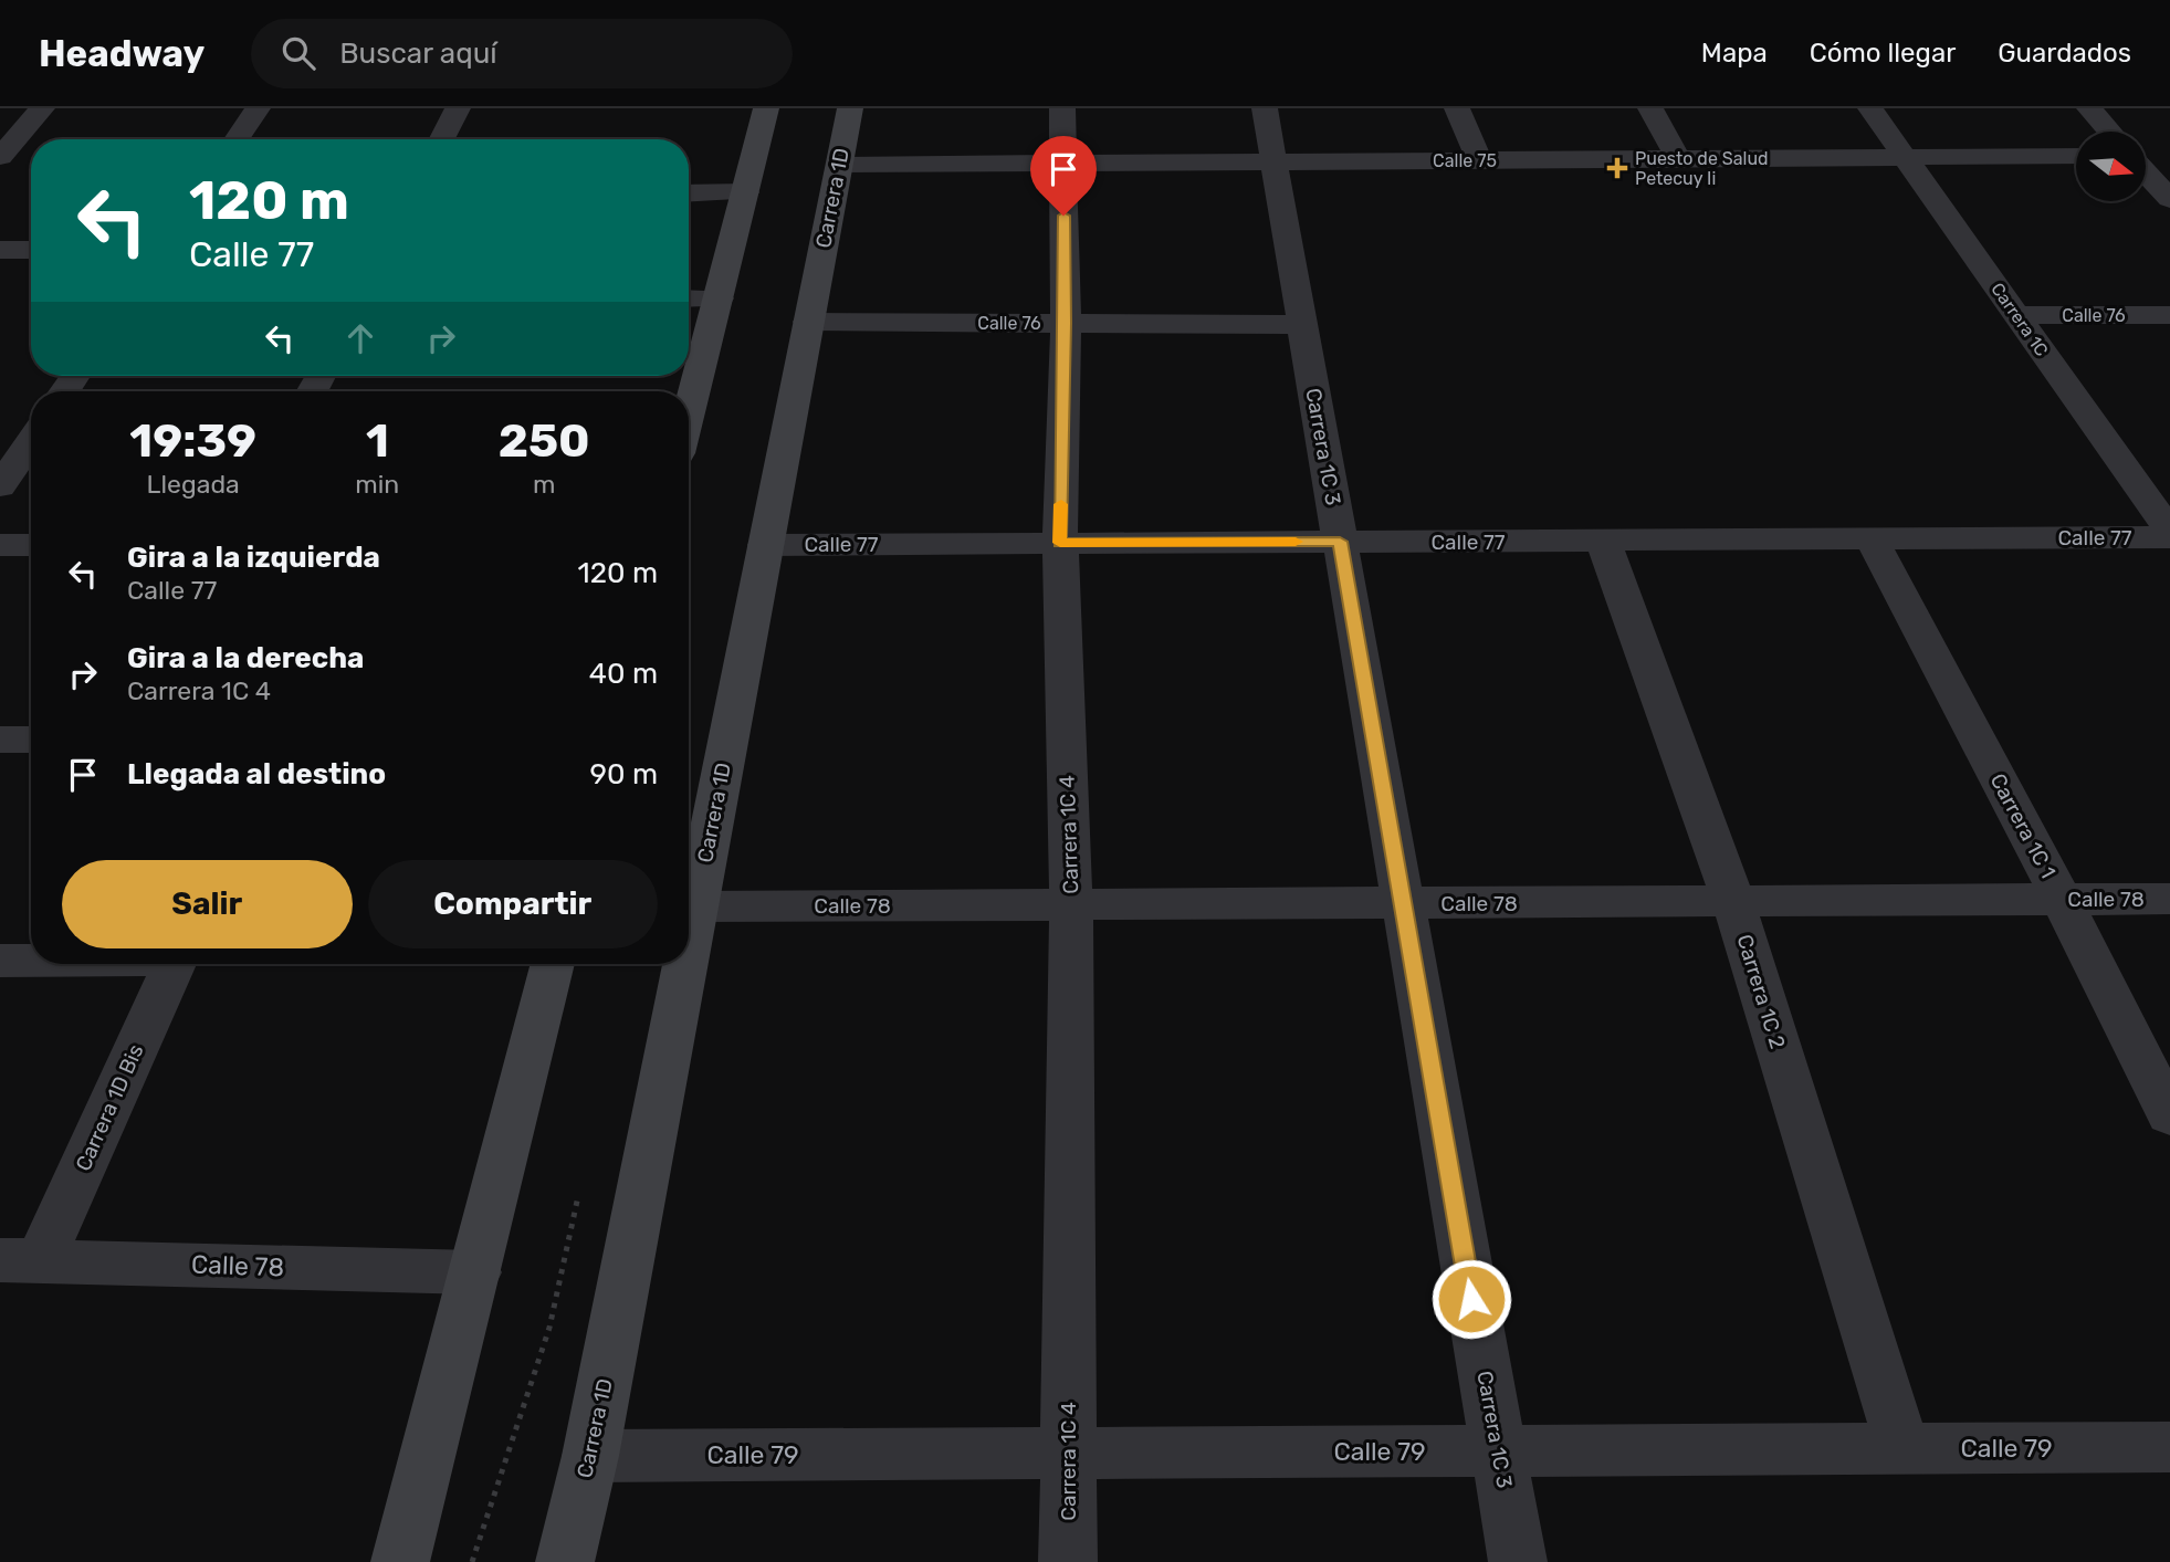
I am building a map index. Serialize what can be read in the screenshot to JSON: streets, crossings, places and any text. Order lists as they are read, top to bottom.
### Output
{
  "streets": {
    "street": [
      "Calle 75",
      "Carrera 1D",
      "Calle 76",
      "Carrera 1C",
      "Carrera 1C 3",
      "Calle 77",
      "Carrera 1C 1",
      "Carrera 1C 4",
      "Calle 78",
      "Carrera 1C 2",
      "Carrera 1D Bis",
      "Calle 79"
    ]
  },
  "crossings": [
    ["Calle 75", "Carrera 1D"],
    ["Calle 75", "Carrera 1C"],
    ["Calle 75", "Carrera 1C 3"],
    ["Calle 75", "Carrera 1C 4"],
    ["Carrera 1D", "Calle 76"],
    ["Carrera 1D", "Calle 77"],
    ["Carrera 1D", "Calle 78"],
    ["Carrera 1D", "Calle 79"],
    ["Calle 76", "Carrera 1C"],
    ["Calle 76", "Carrera 1C 3"],
    ["Calle 76", "Carrera 1C 4"],
    ["Carrera 1C", "Calle 77"],
    ["Carrera 1C 3", "Calle 77"],
    ["Carrera 1C 3", "Calle 78"],
    ["Carrera 1C 3", "Calle 79"],
    ["Calle 77", "Carrera 1C 1"],
    ["Calle 77", "Carrera 1C 4"],
    ["Calle 77", "Carrera 1C 2"],
    ["Carrera 1C 1", "Calle 78"],
    ["Carrera 1C 4", "Calle 78"],
    ["Carrera 1C 4", "Calle 79"],
    ["Calle 78", "Carrera 1C 2"],
    ["Calle 78", "Carrera 1D Bis"],
    ["Carrera 1C 2", "Calle 79"]
  ],
  "places": {
    "health": ["Puesto de Salud Petecuy Ii"]
  },
  "north": "right",
  "page": {
    "header": "Headway",
    "search": "Buscar aquí",
    "nav": ["Mapa", "Cómo llegar", "Guardados"],
    "turn": ["120 m", "Calle 77"],
    "eta": [
      "19:39",
      "Llegada",
      "1",
      "min",
      "250",
      "m"
    ],
    "list": [
      {
        "name": "Gira a la izquierda",
        "note": "Calle 77",
        "value": "120 m"
      },
      {
        "name": "Gira a la derecha",
        "note": "Carrera 1C 4",
        "value": "40 m"
      },
      {
        "name": "Llegada al destino",
        "value": "90 m"
      }
    ],
    "buttons": ["Salir", "Compartir"]
  }
}
